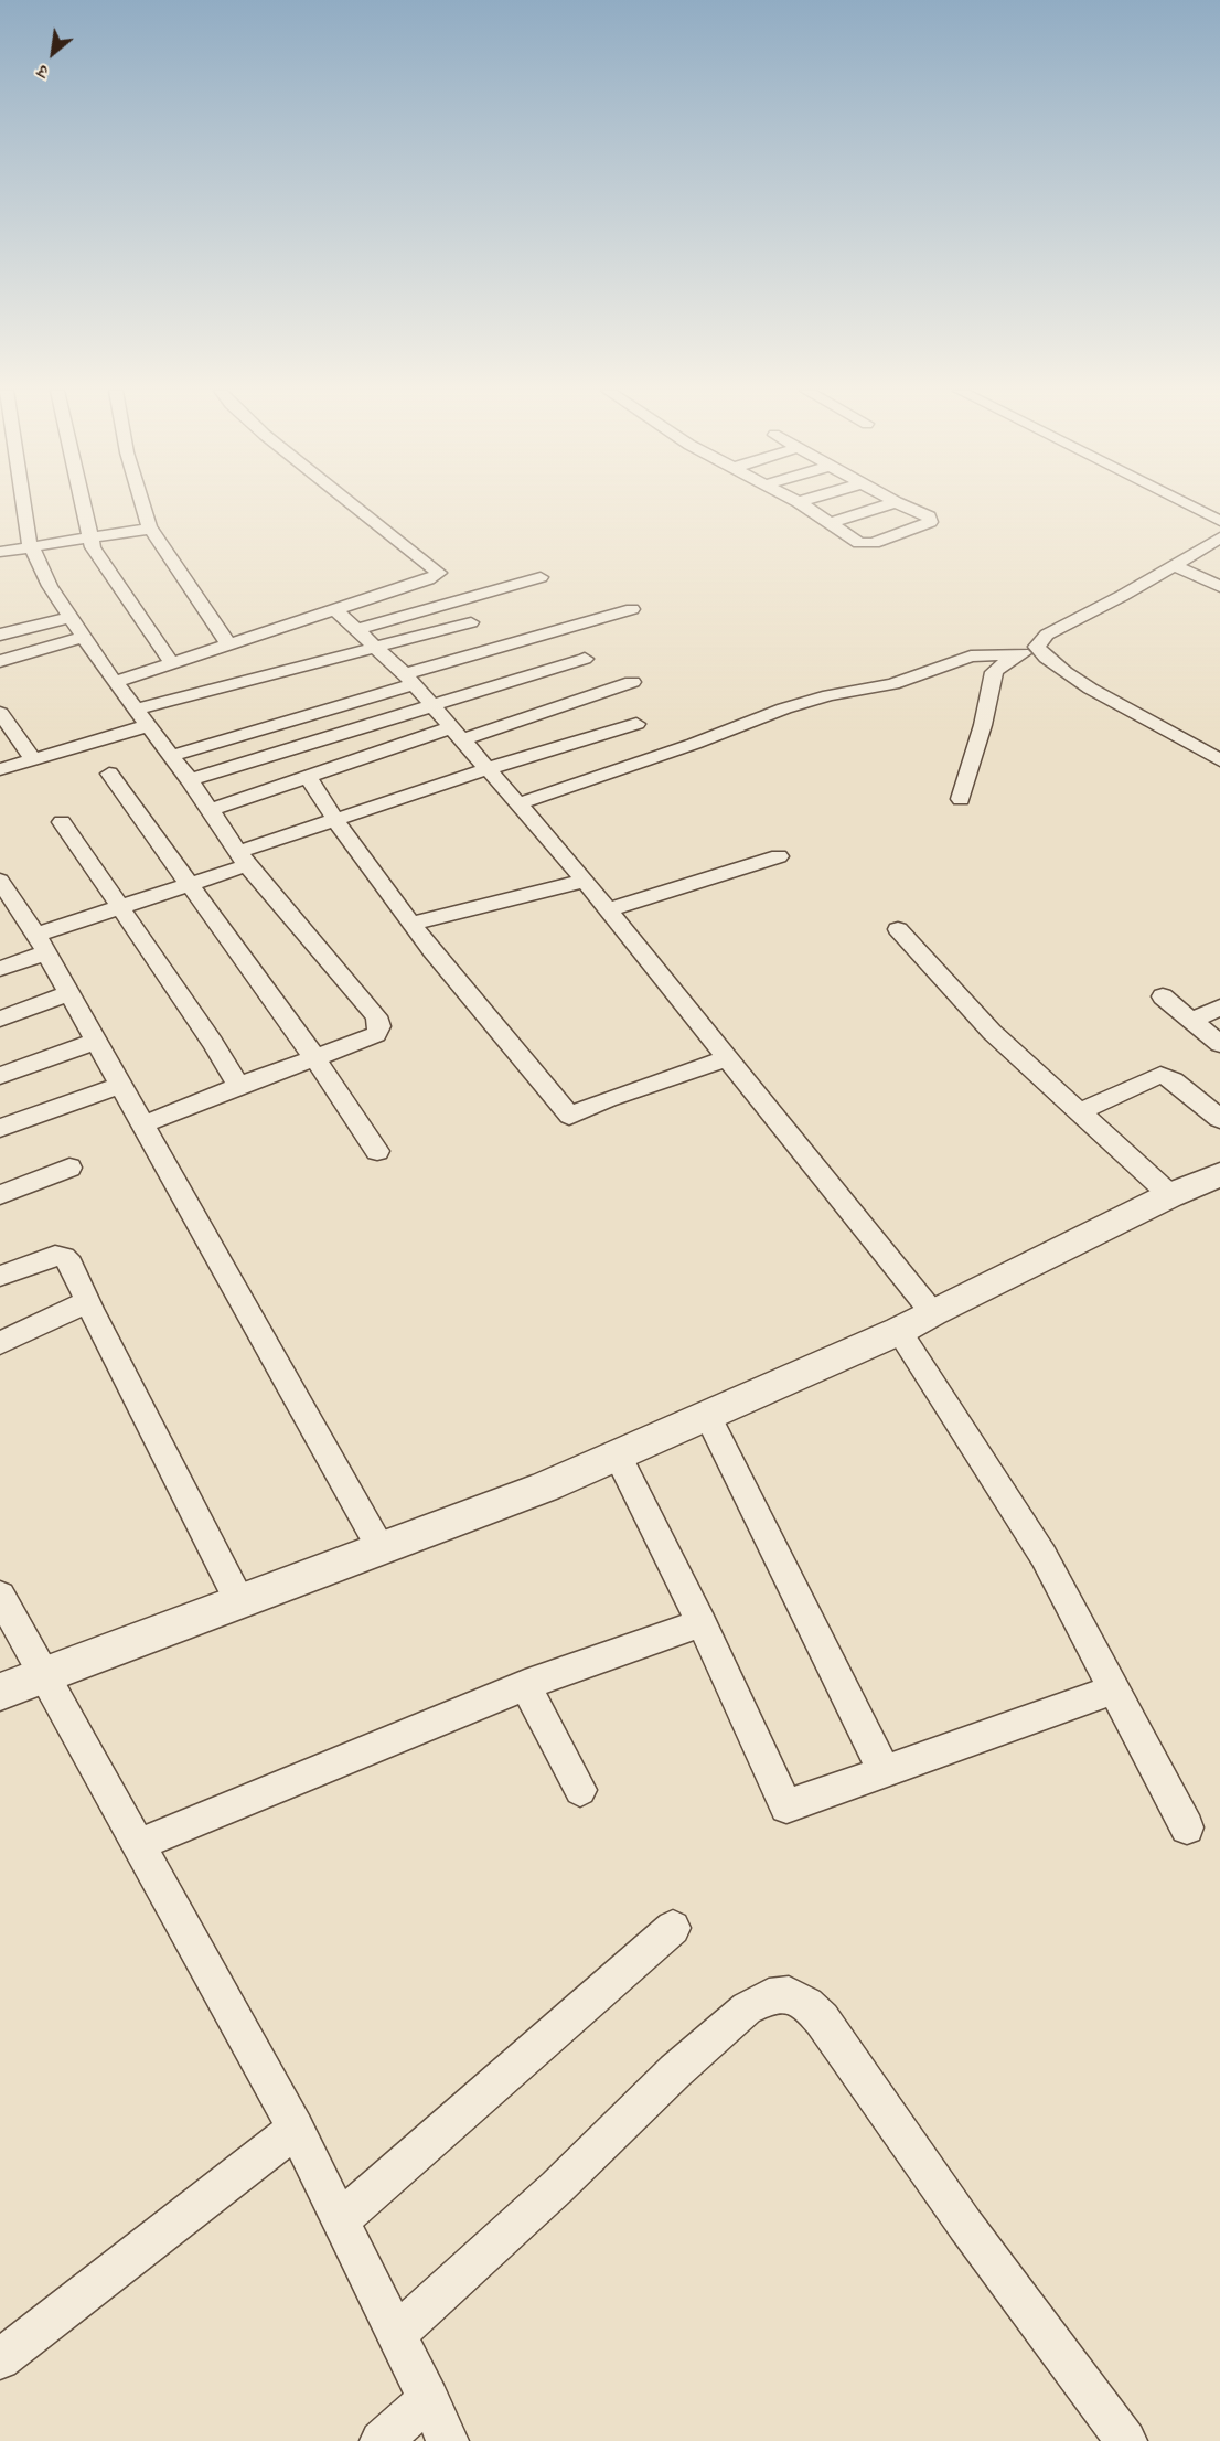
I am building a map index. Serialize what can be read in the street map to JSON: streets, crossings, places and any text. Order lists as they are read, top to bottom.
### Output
{
  "north": "bottom left"
}
